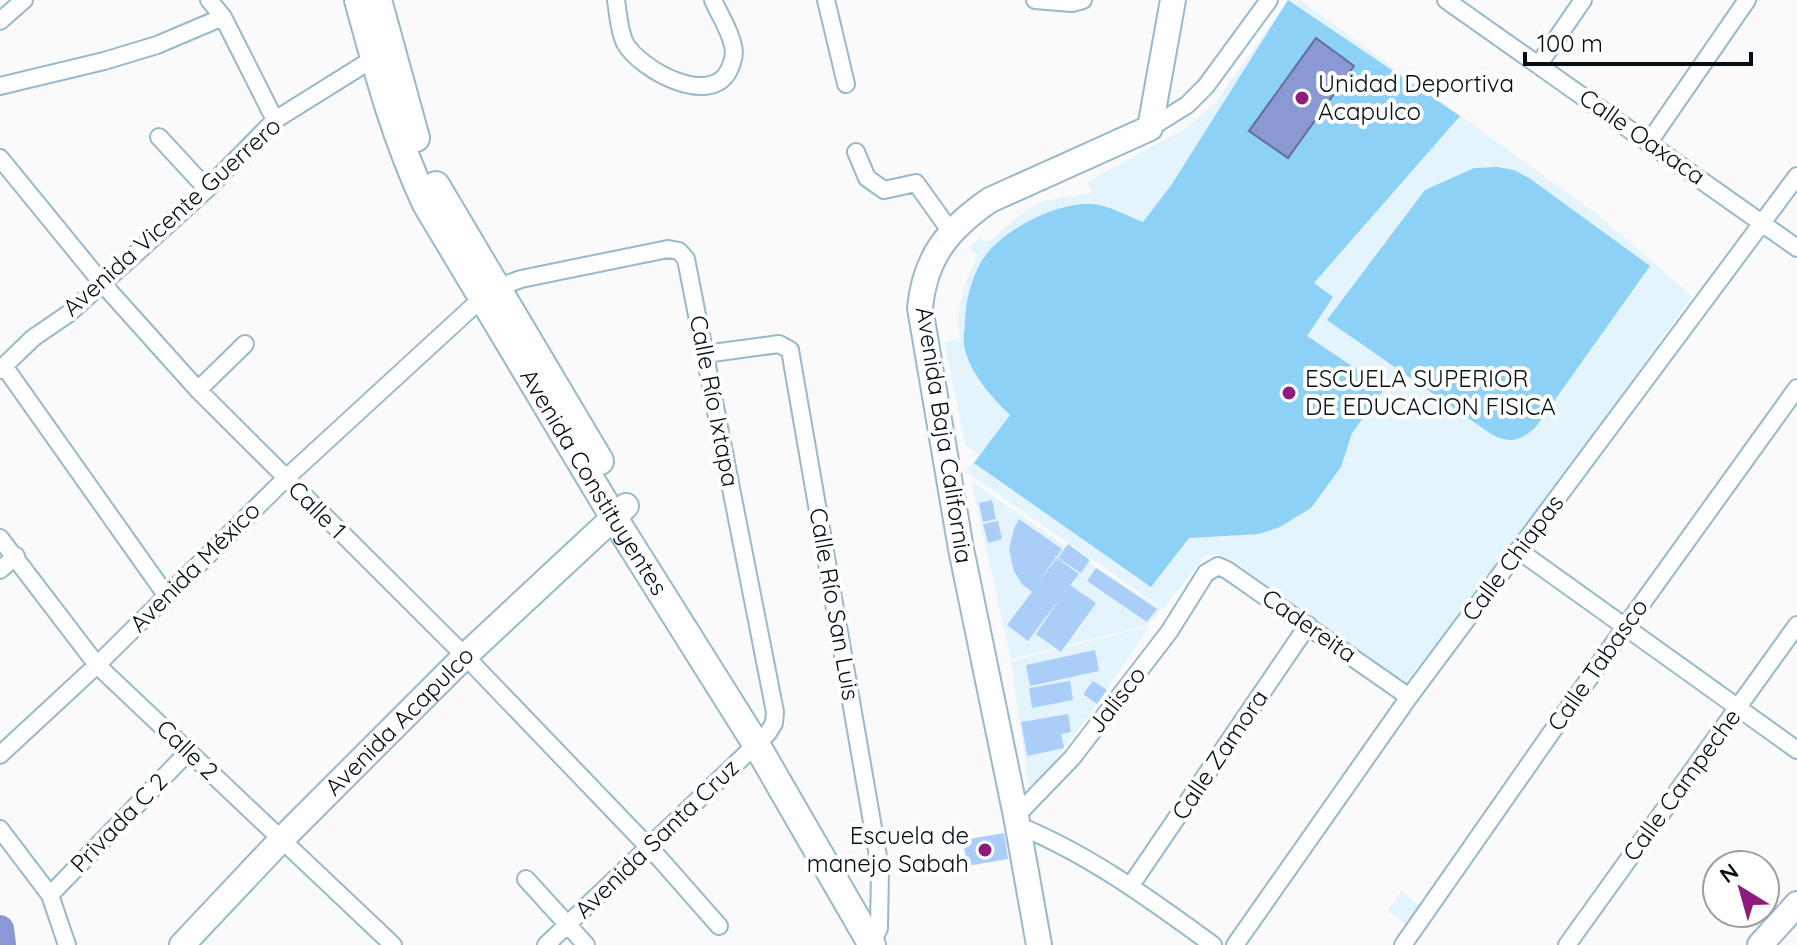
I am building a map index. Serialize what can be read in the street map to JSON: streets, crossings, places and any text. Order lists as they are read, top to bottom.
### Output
{
  "streets": {
    "main road": ["Avenida Baja California", "Avenida Constituyentes", "Avenida Acapulco"],
    "street": [
      "Calle Oaxaca",
      "Avenida Vicente Guerrero",
      "Calle Río Ixtapa",
      "Calle 1",
      "Calle Chiapas",
      "Avenida México",
      "Calle Río San Luis",
      "Cadereita",
      "Calle Tabasco",
      "Jalisco",
      "Calle 2",
      "Calle Zamora",
      "Calle Campeche",
      "Privada C 2",
      "Avenida Santa Cruz"
    ]
  },
  "crossings": [
    ["Calle Oaxaca", "Calle Chiapas"],
    ["Avenida Vicente Guerrero", "Avenida Constituyentes"],
    ["Avenida Vicente Guerrero", "Calle 1"],
    ["Calle Río Ixtapa", "Avenida Constituyentes"],
    ["Calle Río Ixtapa", "Avenida México"],
    ["Calle Río Ixtapa", "Calle Río San Luis"],
    ["Calle Río Ixtapa", "Avenida Santa Cruz"],
    ["Avenida Baja California", "Jalisco"],
    ["Avenida Constituyentes", "Avenida México"],
    ["Avenida Constituyentes", "Calle Río San Luis"],
    ["Avenida Constituyentes", "Avenida Acapulco"],
    ["Avenida Constituyentes", "Avenida Santa Cruz"],
    ["Calle 1", "Avenida México"],
    ["Calle 1", "Avenida Acapulco"],
    ["Calle 1", "Avenida Santa Cruz"],
    ["Calle Chiapas", "Cadereita"],
    ["Avenida México", "Calle 2"],
    ["Cadereita", "Jalisco"],
    ["Cadereita", "Calle Zamora"],
    ["Avenida Acapulco", "Calle 2"],
    ["Calle 2", "Privada C 2"]
  ],
  "places": ["Unidad Deportiva Acapulco", "ESCUELA SUPERIOR DE EDUCACION FISICA", "Escuela de manejo Sabah"],
  "scale_bar": "100 m",
  "north": "top left"
}
